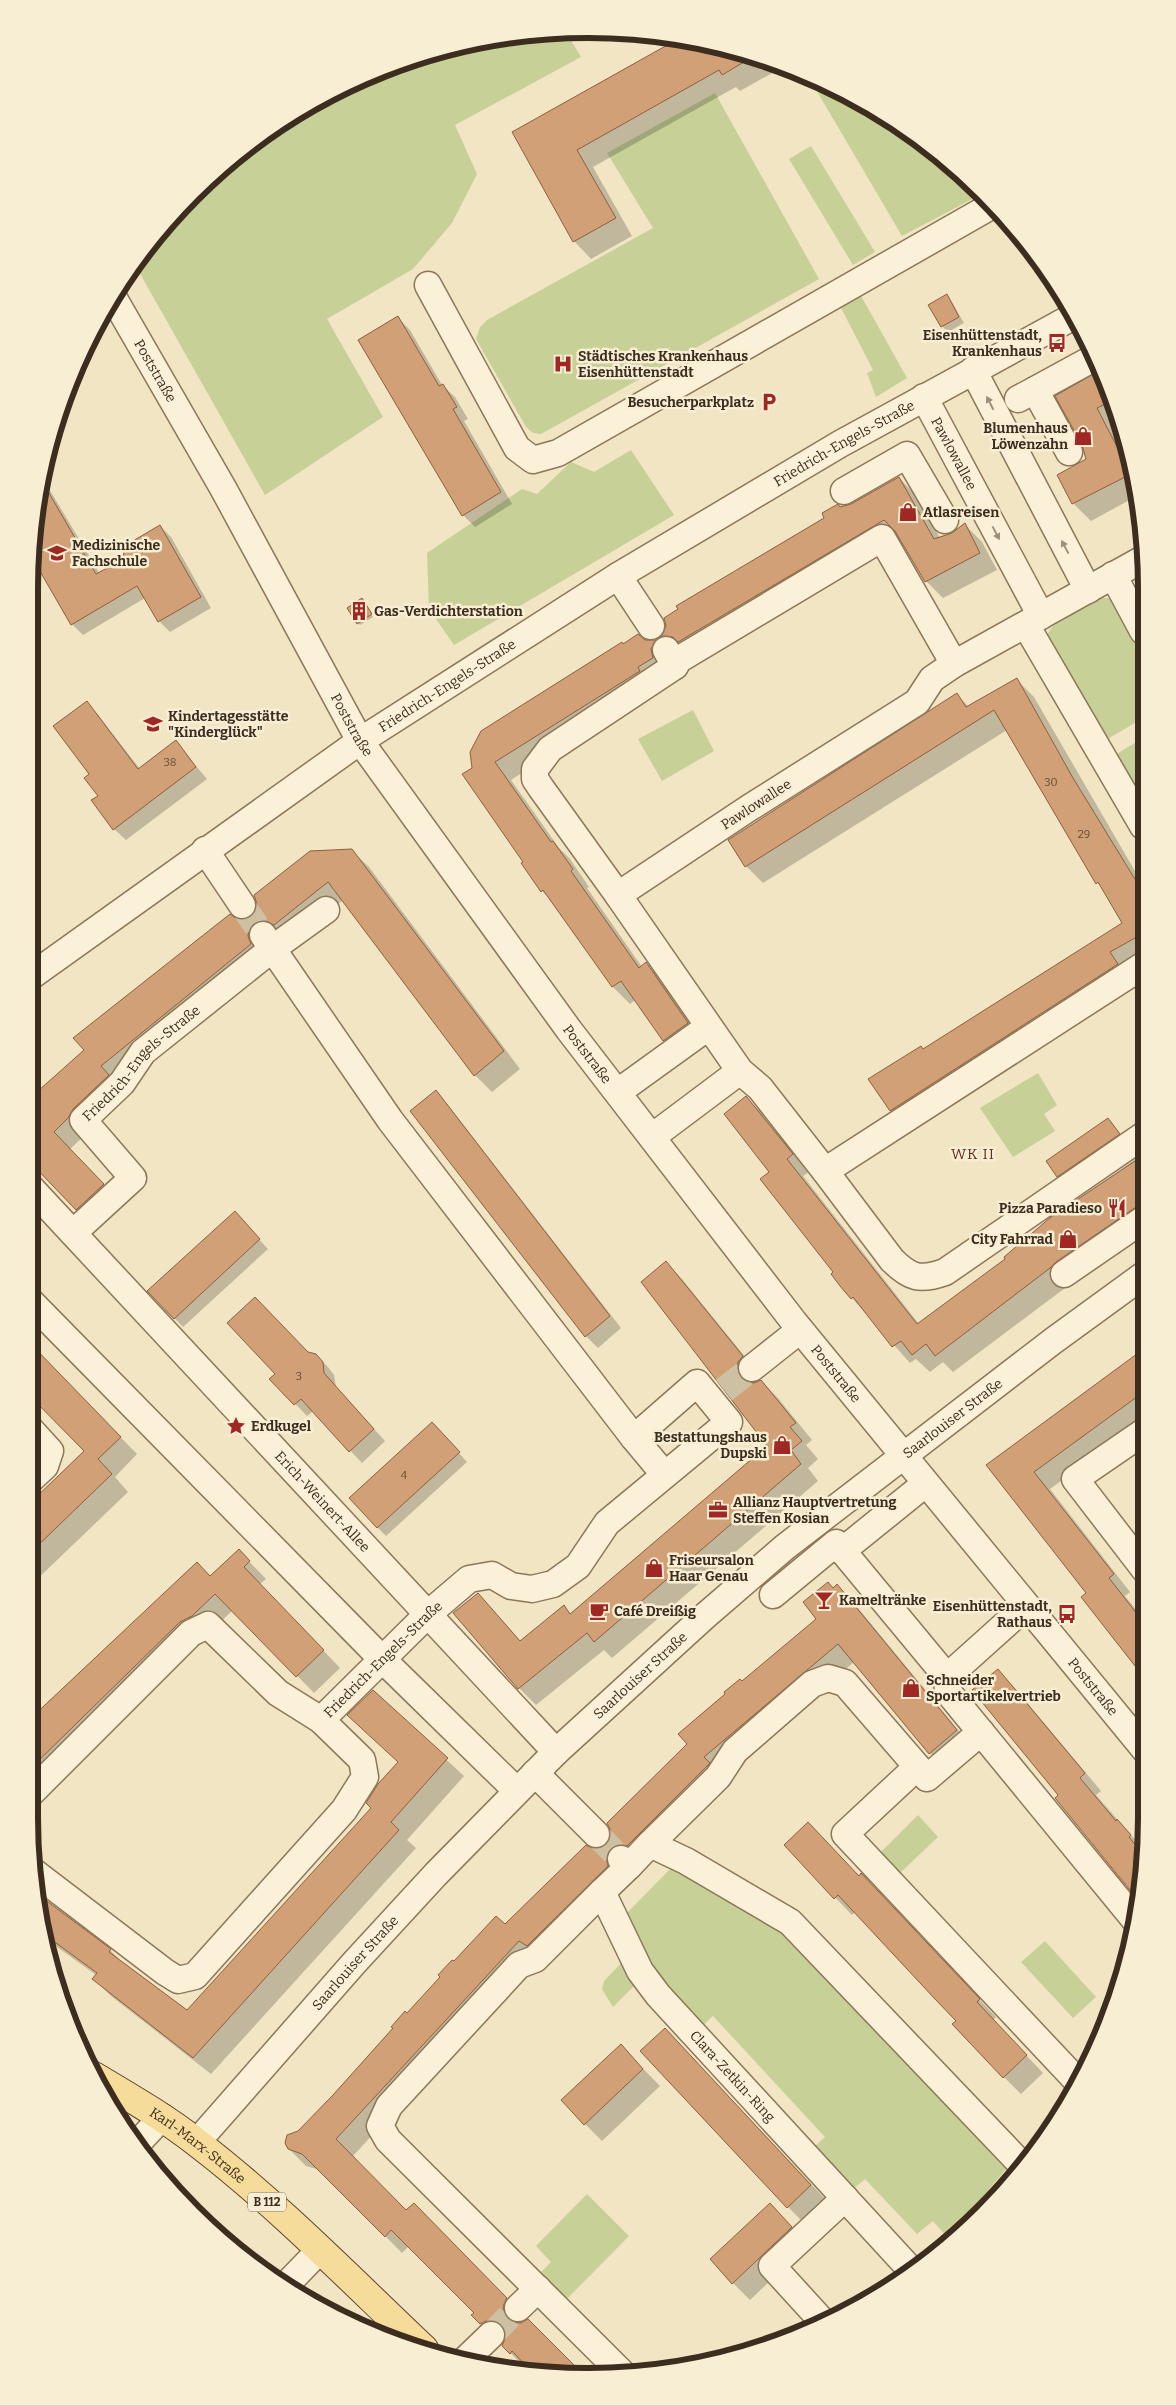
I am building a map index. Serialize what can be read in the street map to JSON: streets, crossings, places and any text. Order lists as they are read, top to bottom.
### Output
{
  "streets": {
    "main road": ["Karl-Marx-Straße", "B 112"],
    "street": [
      "Poststraße",
      "Friedrich-Engels-Straße",
      "Pawlowallee",
      "Saarlouiser Straße",
      "Erich-Weinert-Allee",
      "Clara-Zetkin-Ring"
    ]
  },
  "crossings": [
    ["Poststraße", "Friedrich-Engels-Straße"],
    ["Poststraße", "Saarlouiser Straße"],
    ["Friedrich-Engels-Straße", "Pawlowallee"],
    ["Friedrich-Engels-Straße", "Erich-Weinert-Allee"],
    ["Saarlouiser Straße", "Erich-Weinert-Allee"],
    ["Saarlouiser Straße", "Karl-Marx-Straße"]
  ],
  "districts": ["WK II"],
  "places": {
    "bus stop": ["Eisenhüttenstadt, Krankenhaus", "Eisenhüttenstadt, Rathaus"],
    "hospital": ["Städtisches Krankenhaus Eisenhüttenstadt"],
    "parking": ["Besucherparkplatz"],
    "shop": [
      "Blumenhaus Löwenzahn",
      "Atlasreisen",
      "City Fahrrad",
      "Bestattungshaus Dupski",
      "Friseursalon Haar Genau",
      "Schneider Sportartikelvertrieb"
    ],
    "school or university": ["Medizinische Fachschule", "Kindertagesstätte \"Kinderglück\""],
    "building": ["Gas-Verdichterstation"],
    "restaurant": ["Pizza Paradieso"],
    "place": ["Erdkugel"],
    "office": ["Allianz Hauptvertretung Steffen Kosian"],
    "bar": ["Kameltränke"],
    "cafe": ["Café Dreißig"]
  },
  "house_numbers": [
    "38",
    "30",
    "29",
    "3",
    "4"
  ]
}
